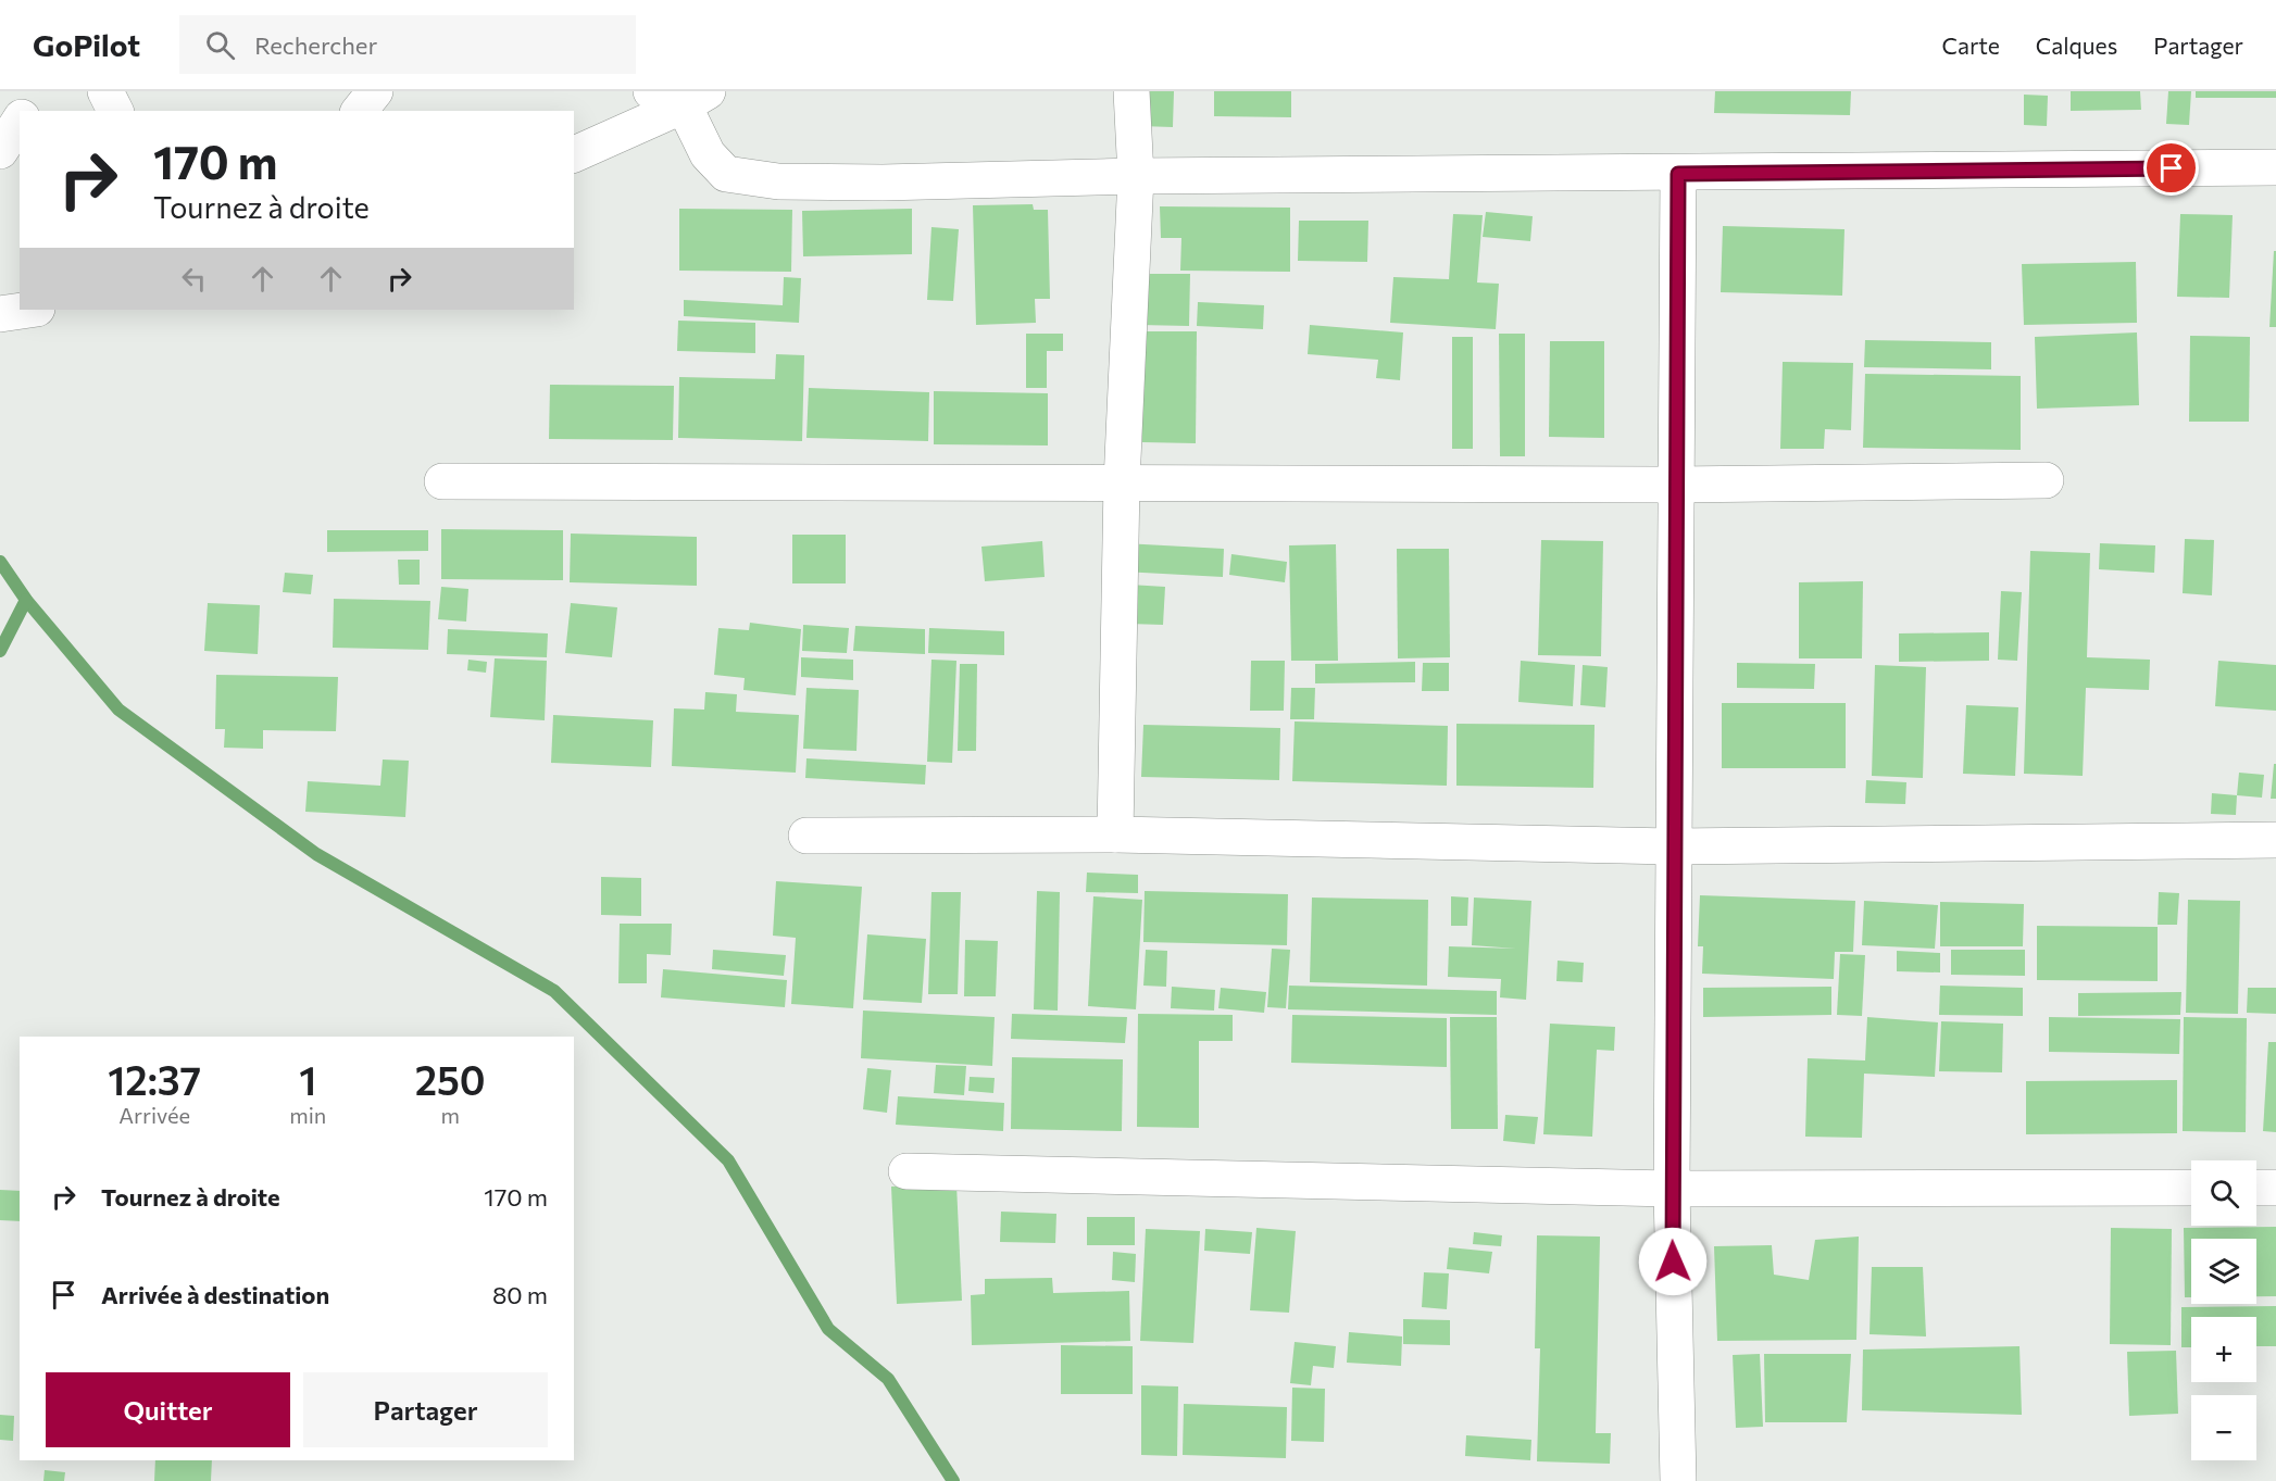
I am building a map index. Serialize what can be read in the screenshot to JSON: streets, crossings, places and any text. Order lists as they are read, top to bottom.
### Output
{
  "page": {
    "header": "GoPilot",
    "search": "Rechercher",
    "nav": ["Carte", "Calques", "Partager"],
    "turn": ["170 m", "Tournez à droite"],
    "eta": [
      "12:37",
      "Arrivée",
      "1",
      "min",
      "250",
      "m"
    ],
    "list": [
      {
        "name": "Tournez à droite",
        "value": "170 m"
      },
      {
        "name": "Arrivée à destination",
        "value": "80 m"
      }
    ],
    "map_buttons": ["+", "−"],
    "buttons": ["Quitter", "Partager"]
  }
}
